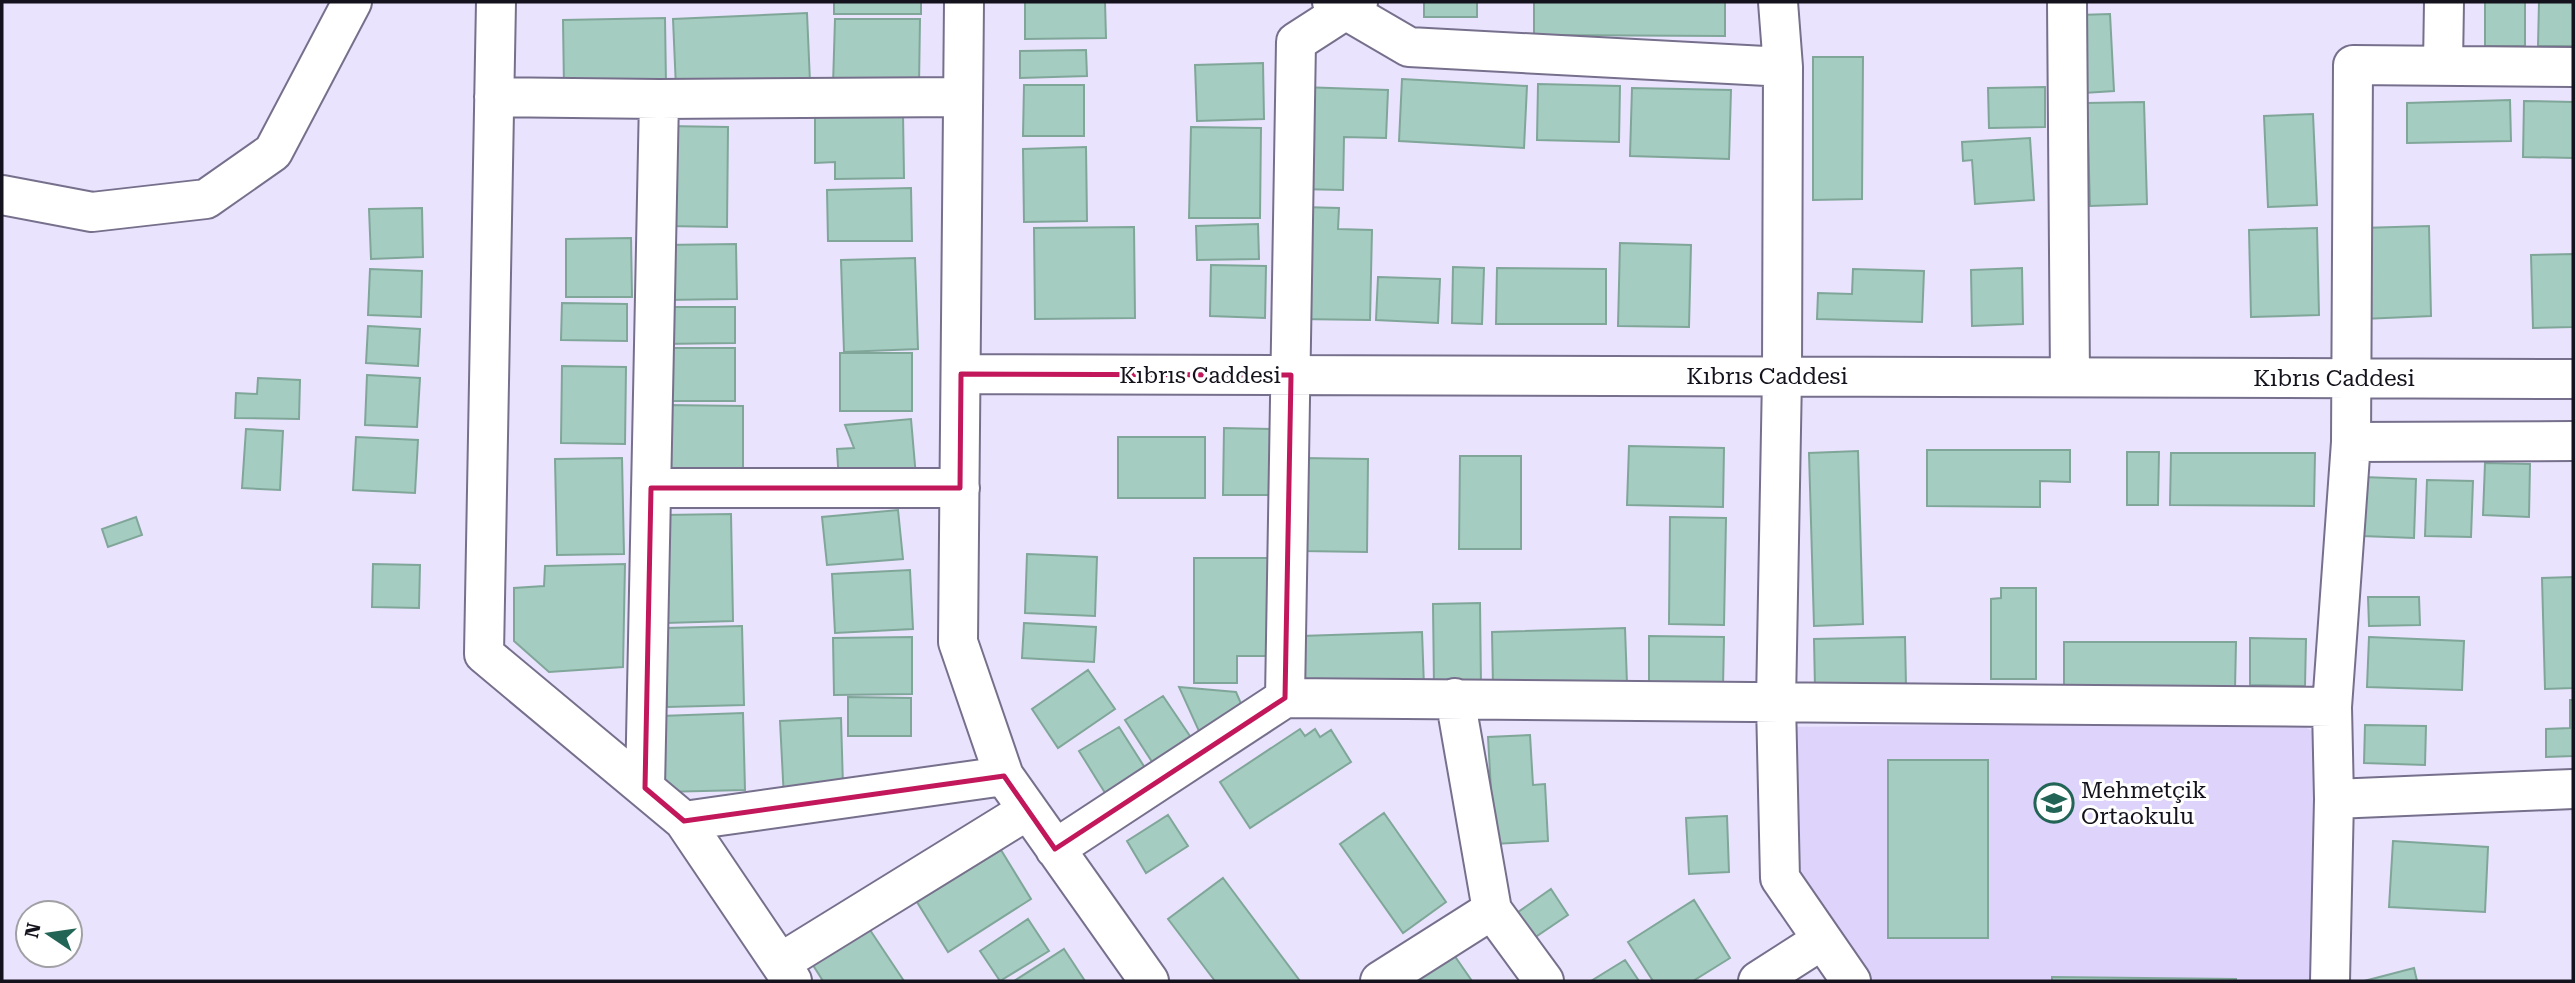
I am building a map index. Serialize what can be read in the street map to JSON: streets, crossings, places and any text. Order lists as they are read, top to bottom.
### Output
{
  "streets": {
    "street": ["Kıbrıs Caddesi"]
  },
  "places": {
    "school or university": ["Mehmetçik Ortaokulu"]
  },
  "north": "left"
}
